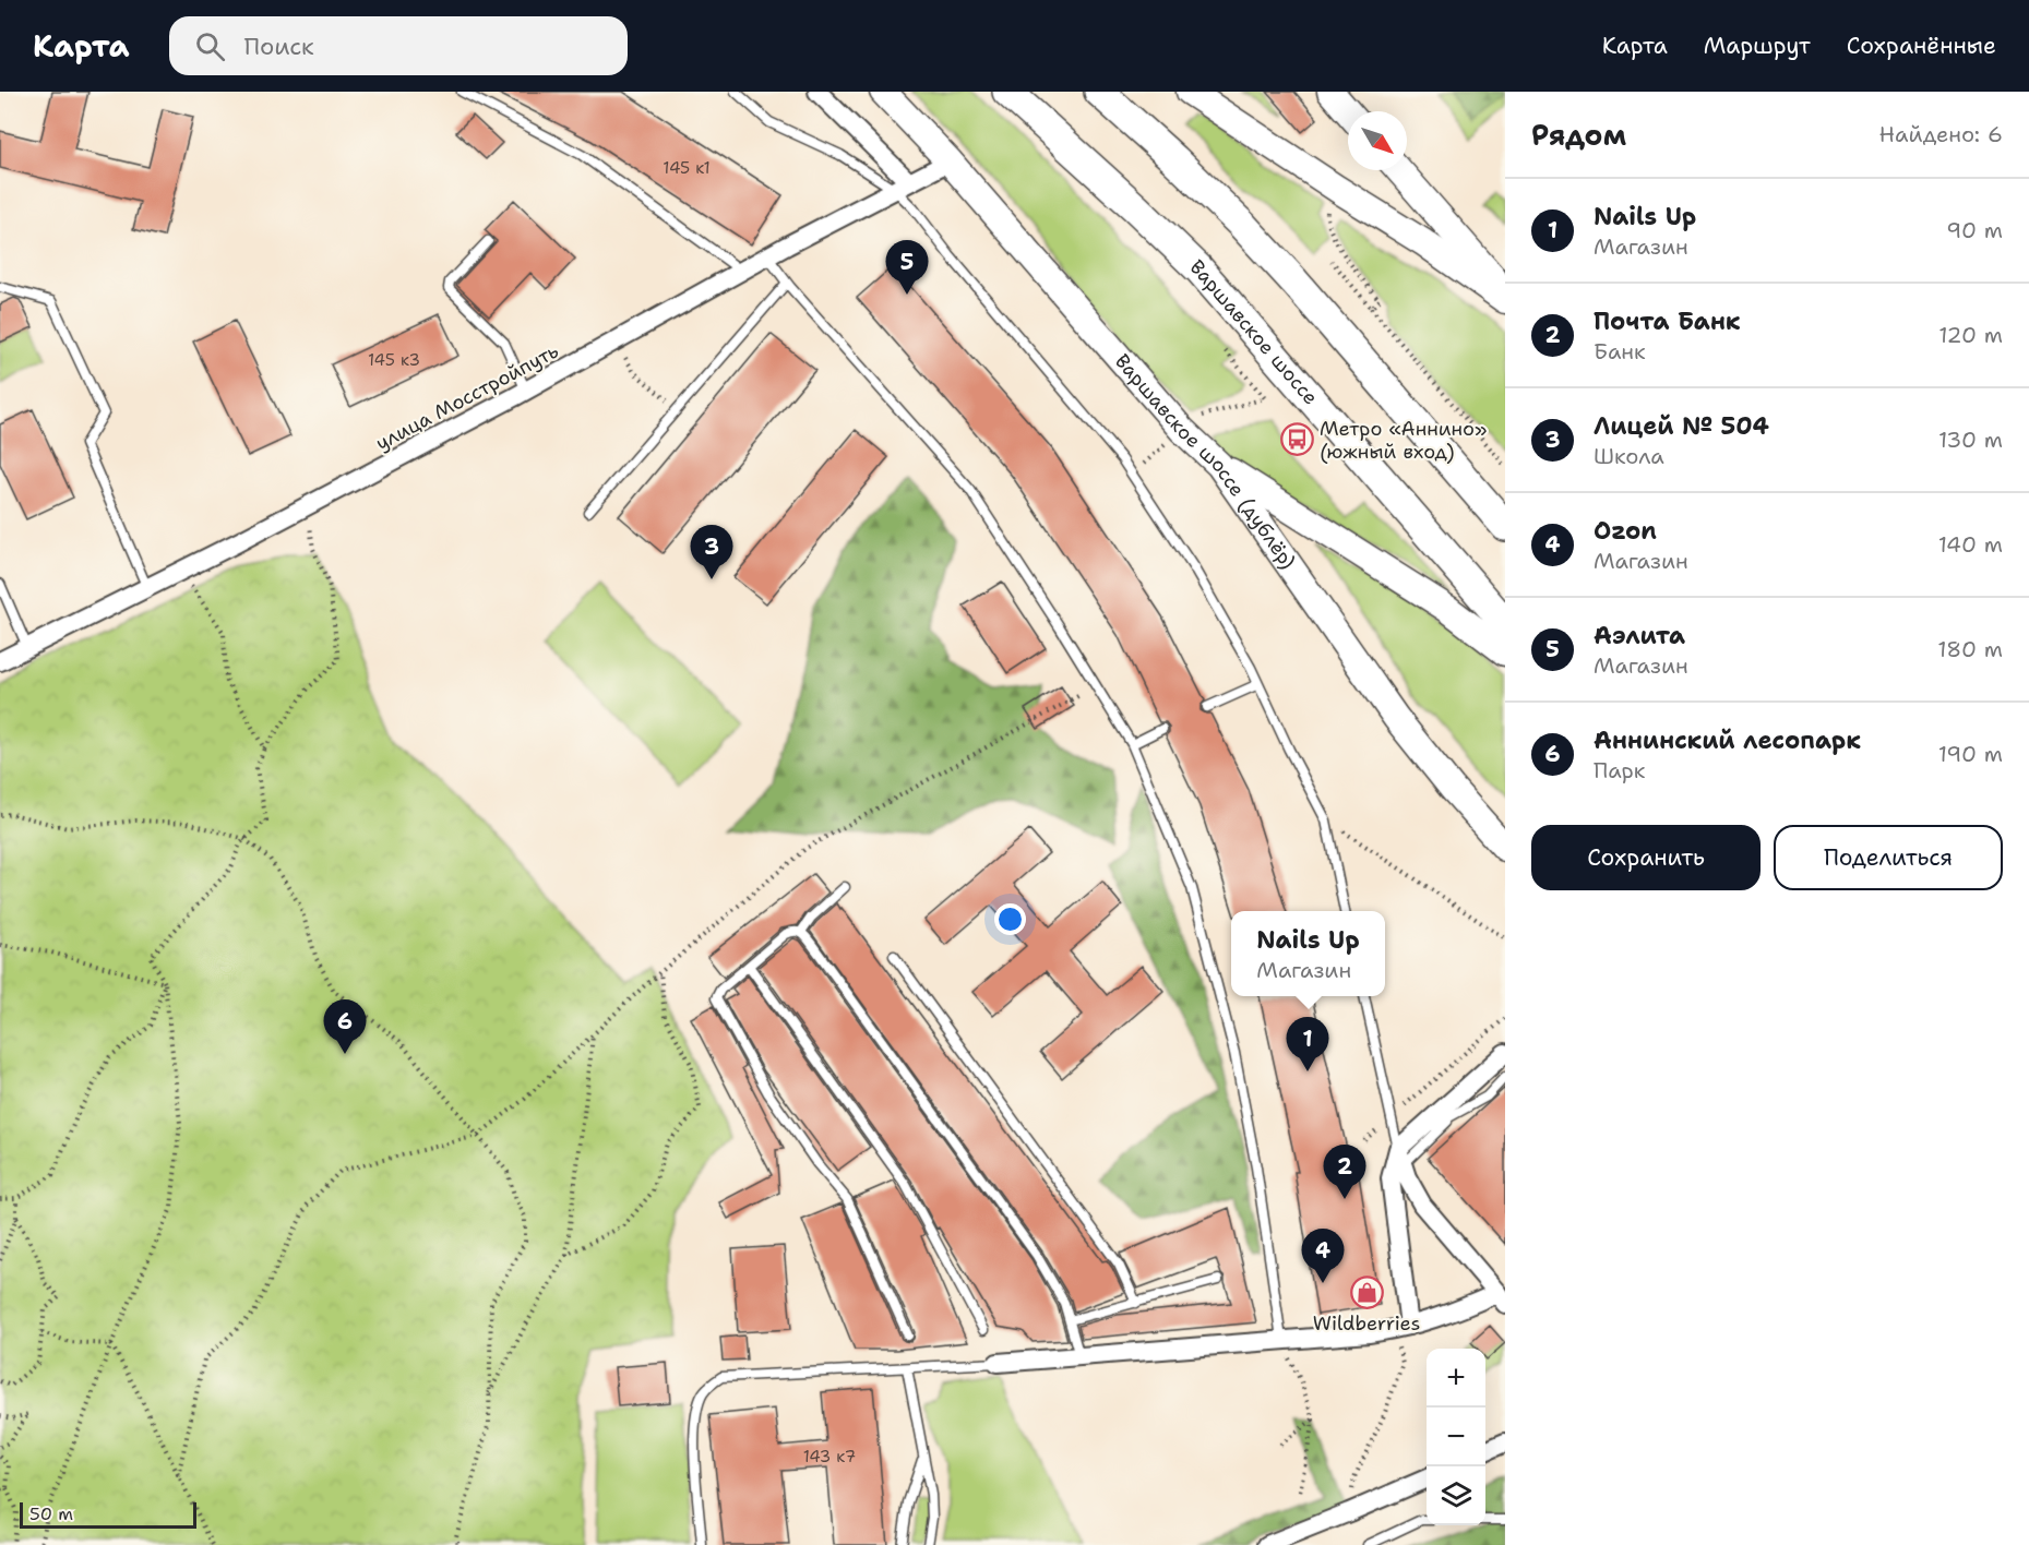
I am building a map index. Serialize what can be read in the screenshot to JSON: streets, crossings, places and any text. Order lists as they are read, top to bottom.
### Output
{
  "streets": {
    "main road": ["Варшавское шоссе", "Варшавское шоссе (дублёр)"],
    "street": ["улица Мосстройпуть"]
  },
  "crossings": [
    ["улица Мосстройпуть", "Варшавское шоссе (дублёр)"]
  ],
  "places": {
    "bus stop": ["Метро «Аннино» (южный вход)"],
    "shop": ["Wildberries"]
  },
  "house_numbers": ["145 к1", "145 к3", "143 к7"],
  "scale_bar": "50 m",
  "north": "bottom right",
  "page": {
    "header": "Карта",
    "search": "Поиск",
    "nav": ["Карта", "Маршрут", "Сохранённые"],
    "heading": ["Рядом", "Найдено: 6"],
    "list": [
      {
        "mark": "1",
        "name": "Nails Up",
        "note": "Магазин",
        "value": "90 m"
      },
      {
        "mark": "2",
        "name": "Почта Банк",
        "note": "Банк",
        "value": "120 m"
      },
      {
        "mark": "3",
        "name": "Лицей № 504",
        "note": "Школа",
        "value": "130 m"
      },
      {
        "mark": "4",
        "name": "Ozon",
        "note": "Магазин",
        "value": "140 m"
      },
      {
        "mark": "5",
        "name": "Аэлита",
        "note": "Магазин",
        "value": "180 m"
      },
      {
        "mark": "6",
        "name": "Аннинский лесопарк",
        "note": "Парк",
        "value": "190 m"
      }
    ],
    "pins": [
      "5",
      "3",
      "6",
      "1",
      "2",
      "4"
    ],
    "buttons": ["Сохранить", "Поделиться"],
    "popup": ["Nails Up", "Магазин"],
    "map_buttons": ["+", "−"],
    "scale": "50 m"
  }
}
